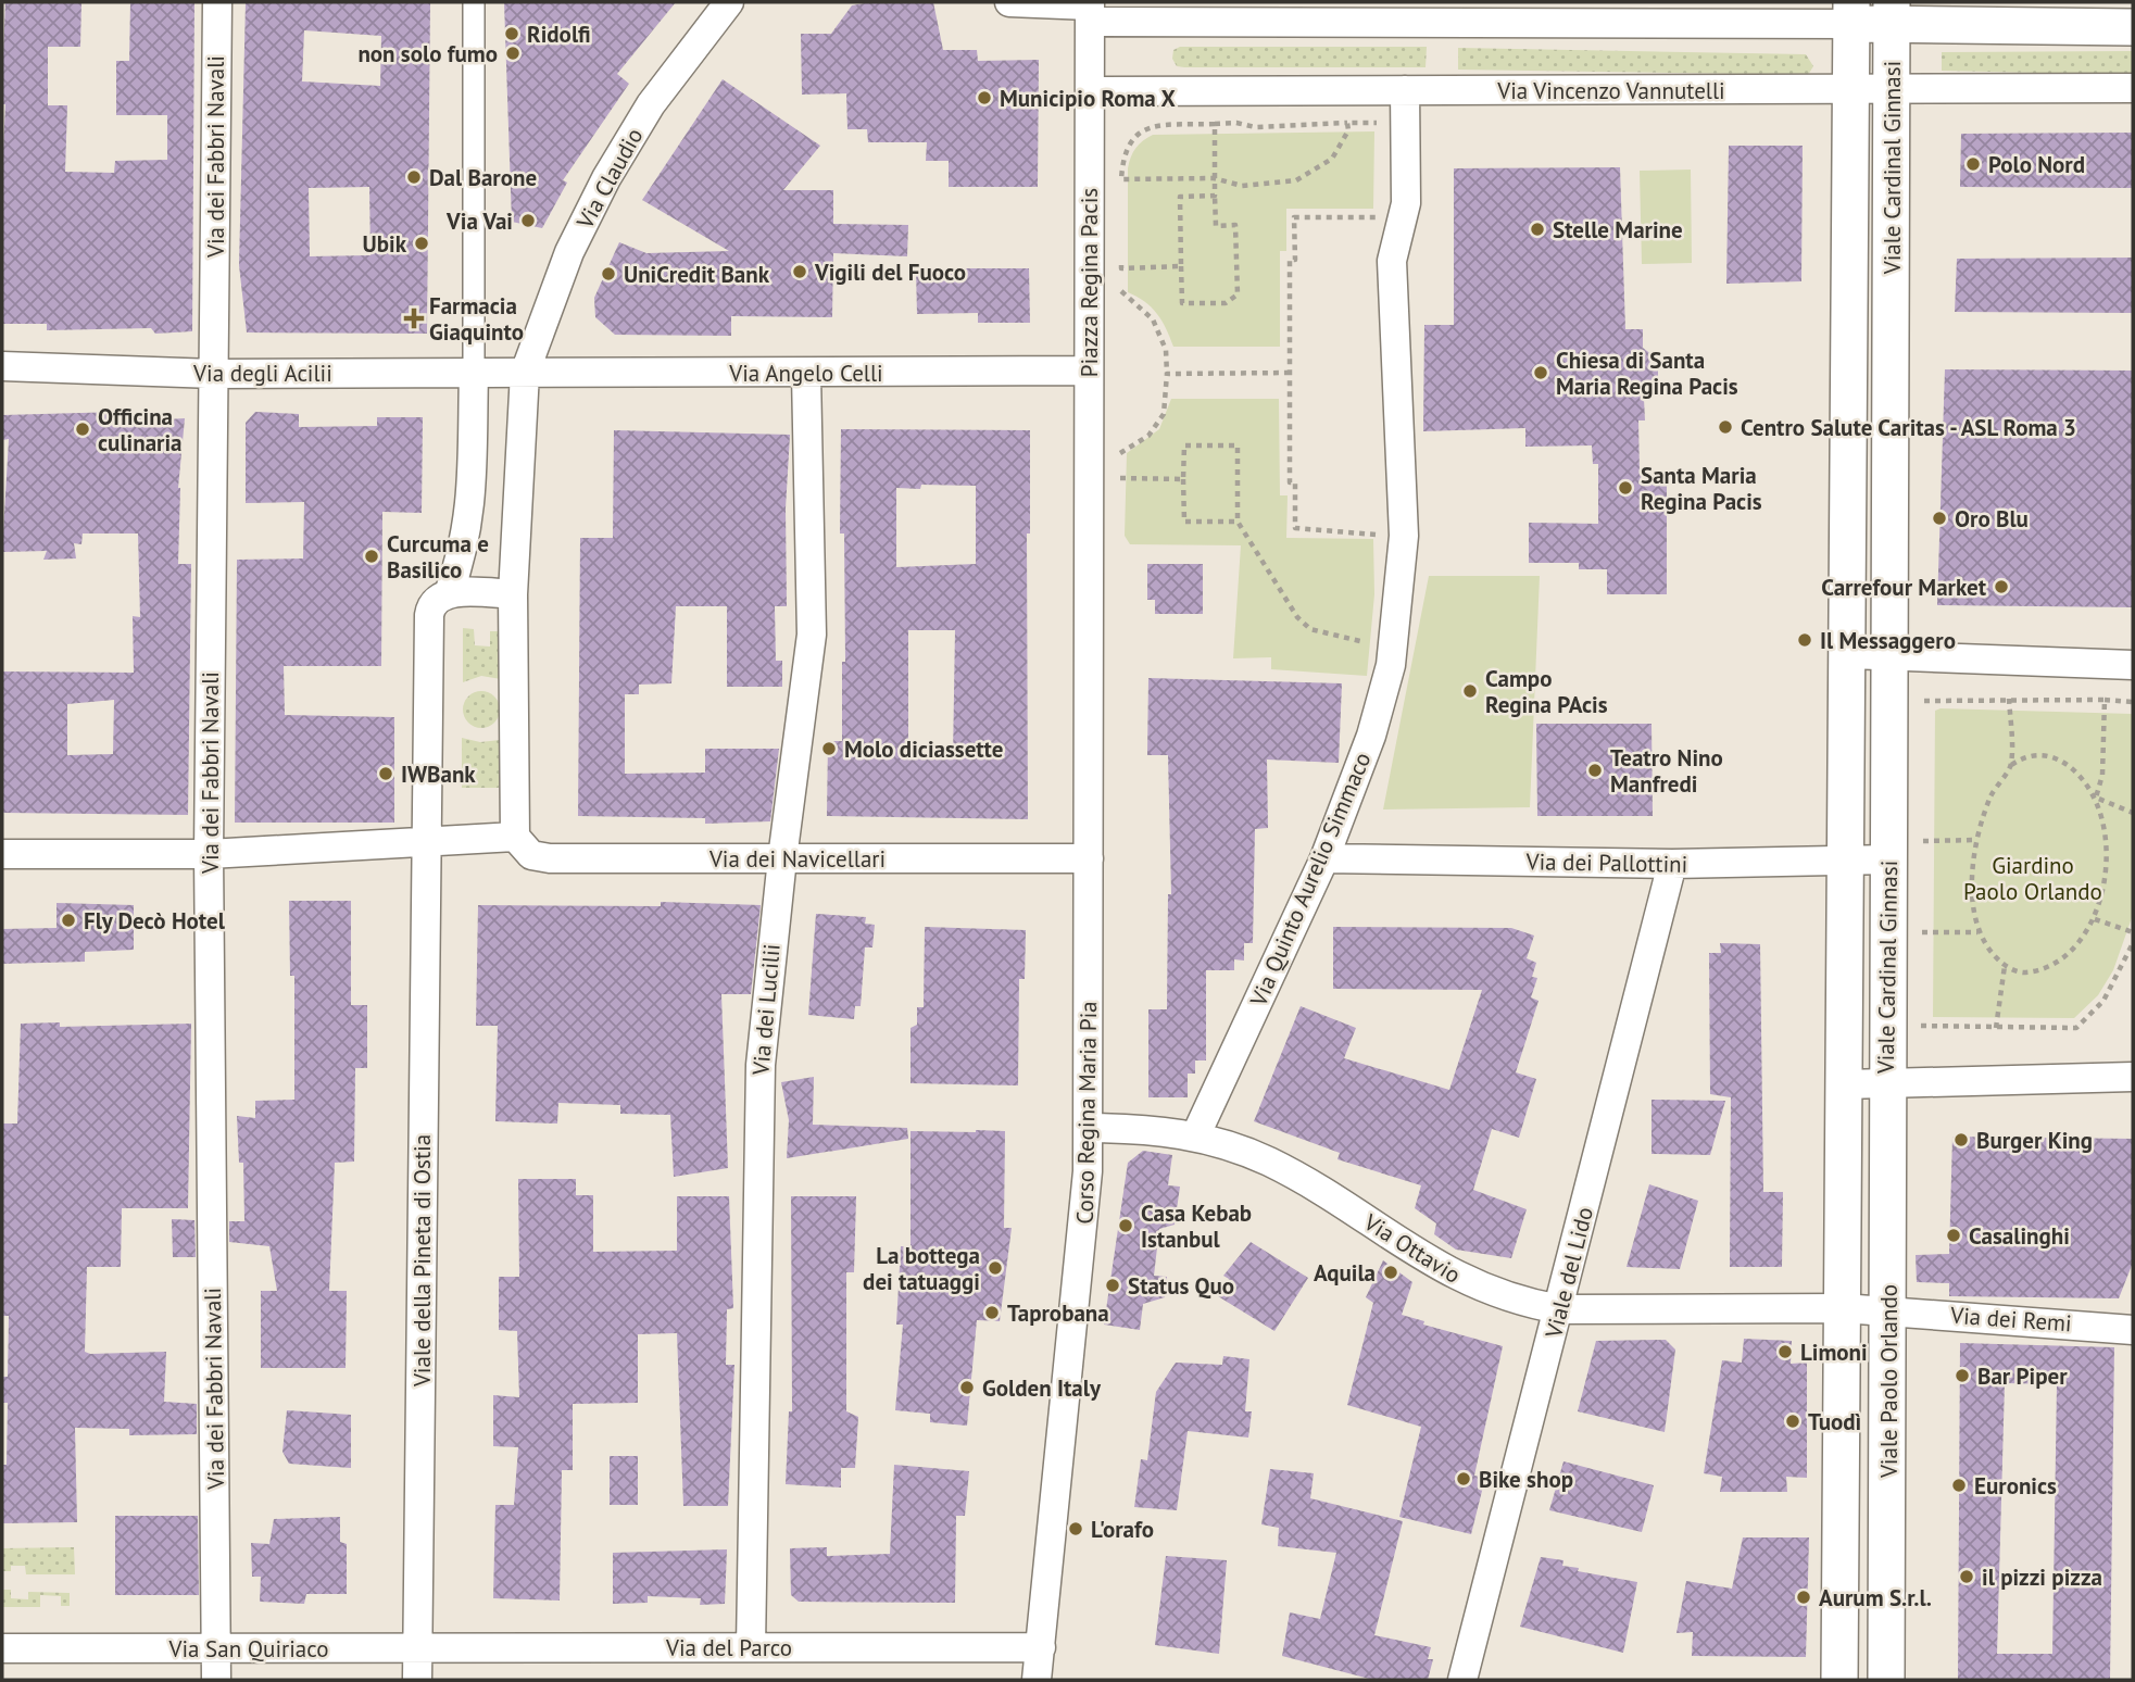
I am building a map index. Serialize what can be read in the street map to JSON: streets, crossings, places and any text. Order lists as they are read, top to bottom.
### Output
{
  "streets": {
    "street": [
      "Via Vincenzo Vannutelli",
      "Via dei Fabbri Navali",
      "Viale Cardinal Ginnasi",
      "Via Claudio",
      "Piazza Regina Pacis",
      "Via degli Acilii",
      "Via Angelo Celli",
      "Via dei Navicellari",
      "Via dei Pallottini",
      "Via Quinto Aurelio Simmaco",
      "Via dei Lucilii",
      "Corso Regina Maria Pia",
      "Via Ottavio",
      "Viale della Pineta di Ostia",
      "Viale del Lido",
      "Via dei Remi",
      "Viale Paolo Orlando",
      "Via del Parco",
      "Via San Quiriaco"
    ]
  },
  "crossings": [
    ["Via Vincenzo Vannutelli", "Viale Cardinal Ginnasi"],
    ["Via Vincenzo Vannutelli", "Piazza Regina Pacis"],
    ["Via dei Fabbri Navali", "Via degli Acilii"],
    ["Via dei Fabbri Navali", "Via San Quiriaco"],
    ["Viale Cardinal Ginnasi", "Via dei Pallottini"],
    ["Viale Cardinal Ginnasi", "Viale Paolo Orlando"],
    ["Via Claudio", "Via degli Acilii"],
    ["Via Claudio", "Via Angelo Celli"],
    ["Via Claudio", "Via dei Navicellari"],
    ["Piazza Regina Pacis", "Via Angelo Celli"],
    ["Piazza Regina Pacis", "Corso Regina Maria Pia"],
    ["Via degli Acilii", "Via Angelo Celli"],
    ["Via Angelo Celli", "Via dei Lucilii"],
    ["Via dei Navicellari", "Via dei Lucilii"],
    ["Via dei Navicellari", "Corso Regina Maria Pia"],
    ["Via dei Pallottini", "Via Quinto Aurelio Simmaco"],
    ["Via dei Pallottini", "Viale del Lido"],
    ["Via Quinto Aurelio Simmaco", "Via Ottavio"],
    ["Via dei Lucilii", "Via del Parco"],
    ["Corso Regina Maria Pia", "Via Ottavio"],
    ["Corso Regina Maria Pia", "Via del Parco"],
    ["Via Ottavio", "Viale del Lido"],
    ["Via Ottavio", "Via dei Remi"],
    ["Via Ottavio", "Viale Paolo Orlando"],
    ["Viale della Pineta di Ostia", "Via del Parco"],
    ["Viale della Pineta di Ostia", "Via San Quiriaco"],
    ["Via dei Remi", "Viale Paolo Orlando"],
    ["Via del Parco", "Via San Quiriaco"]
  ],
  "parks": ["Giardino Paolo Orlando"],
  "places": {
    "other": [
      "Ridolfi",
      "non solo fumo",
      "Municipio Roma X",
      "Polo Nord",
      "Dal Barone",
      "Via Vai",
      "Stelle Marine",
      "Ubik",
      "Vigili del Fuoco",
      "UniCredit Bank",
      "Chiesa di Santa Maria Regina Pacis",
      "Centro Salute Caritas - ASL Roma 3",
      "Officina culinaria",
      "Santa Maria Regina Pacis",
      "Oro Blu",
      "Curcuma e Basilico",
      "Carrefour Market",
      "Il Messaggero",
      "Campo Regina PAcis",
      "Molo diciassette",
      "Teatro Nino Manfredi",
      "IWBank",
      "Fly Decò Hotel",
      "Burger King",
      "Casa Kebab Istanbul",
      "Casalinghi",
      "La bottega dei tatuaggi",
      "Aquila",
      "Status Quo",
      "Taprobana",
      "Limoni",
      "Bar Piper",
      "Golden Italy",
      "Tuodì",
      "Bike shop",
      "Euronics",
      "L'orafo",
      "il pizzi pizza",
      "Aurum S.r.l."
    ],
    "health": ["Farmacia Giaquinto"]
  }
}
